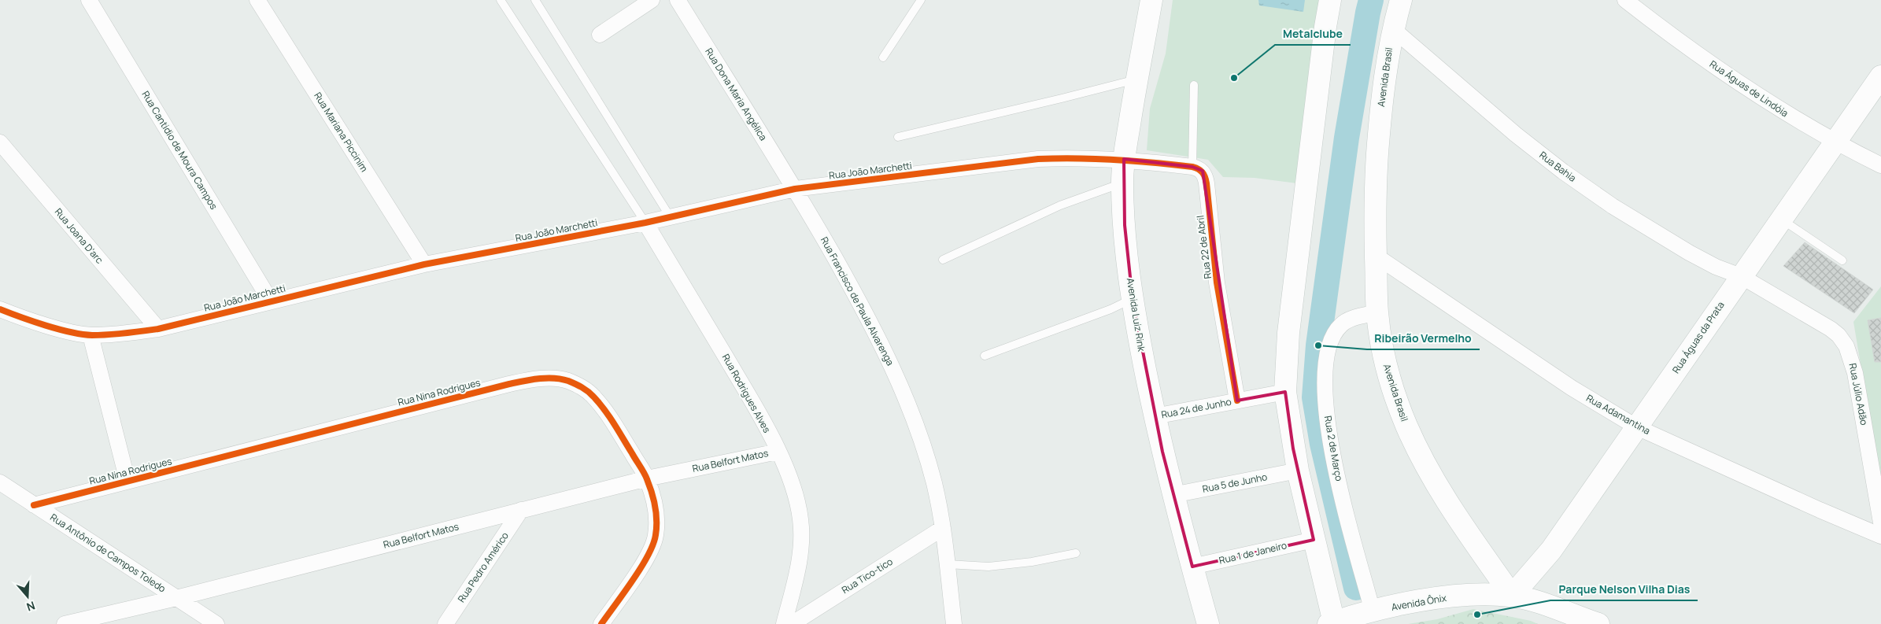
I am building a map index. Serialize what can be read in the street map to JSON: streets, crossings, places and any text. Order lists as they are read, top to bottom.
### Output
{
  "streets": {
    "main road": [
      "Avenida Brasil",
      "Avenida Luiz Rink",
      "Rua Águas da Prata",
      "Avenida Ônix"
    ],
    "street": [
      "Rua Águas de Lindóia",
      "Rua Dona Maria Angélica",
      "Rua Mariana Piccinim",
      "Rua Cantidio de Moura Campos",
      "Rua Bahia",
      "Rua João Marchetti",
      "Rua Joana D'arc",
      "Rua 22 de Abril",
      "Rua Francisco de Paula Alvarenga",
      "Rua Nina Rodrigues",
      "Rua Rodrigues Alves",
      "Rua Júlio Adão",
      "Rua 24 de Junho",
      "Rua Adamantina",
      "Rua 2 de Março",
      "Rua Belfort Matos",
      "Rua 5 de Junho",
      "Rua Antônio de Campos Toledo",
      "Rua 1 de Janeiro",
      "Rua Pedro Américo",
      "Rua Tico-tico"
    ]
  },
  "crossings": [
    ["Avenida Brasil", "Rua Bahia"],
    ["Avenida Brasil", "Rua Águas da Prata"],
    ["Avenida Brasil", "Rua Adamantina"],
    ["Avenida Brasil", "Rua 2 de Março"],
    ["Avenida Brasil", "Avenida Ônix"],
    ["Rua Águas de Lindóia", "Rua Águas da Prata"],
    ["Rua Dona Maria Angélica", "Rua João Marchetti"],
    ["Rua Dona Maria Angélica", "Rua Francisco de Paula Alvarenga"],
    ["Rua Mariana Piccinim", "Rua João Marchetti"],
    ["Rua Cantidio de Moura Campos", "Rua João Marchetti"],
    ["Rua Bahia", "Rua Águas da Prata"],
    ["Rua Bahia", "Rua Júlio Adão"],
    ["Rua João Marchetti", "Rua Joana D'arc"],
    ["Rua João Marchetti", "Rua Francisco de Paula Alvarenga"],
    ["Rua João Marchetti", "Avenida Luiz Rink"],
    ["Rua João Marchetti", "Rua Rodrigues Alves"],
    ["Rua 22 de Abril", "Rua 24 de Junho"],
    ["Rua Francisco de Paula Alvarenga", "Rua Tico-tico"],
    ["Avenida Luiz Rink", "Rua 24 de Junho"],
    ["Avenida Luiz Rink", "Rua 5 de Junho"],
    ["Avenida Luiz Rink", "Rua 1 de Janeiro"],
    ["Rua Águas da Prata", "Rua Júlio Adão"],
    ["Rua Águas da Prata", "Rua Adamantina"],
    ["Rua Águas da Prata", "Avenida Ônix"],
    ["Rua Nina Rodrigues", "Rua Belfort Matos"],
    ["Rua Nina Rodrigues", "Rua Antônio de Campos Toledo"],
    ["Rua Rodrigues Alves", "Rua Belfort Matos"],
    ["Rua 2 de Março", "Avenida Ônix"],
    ["Rua Belfort Matos", "Rua Antônio de Campos Toledo"],
    ["Rua Belfort Matos", "Rua Pedro Américo"]
  ],
  "places": ["Metalclube", "Ribeirão Vermelho", "Parque Nelson Vilha Dias"],
  "north": "bottom"
}
